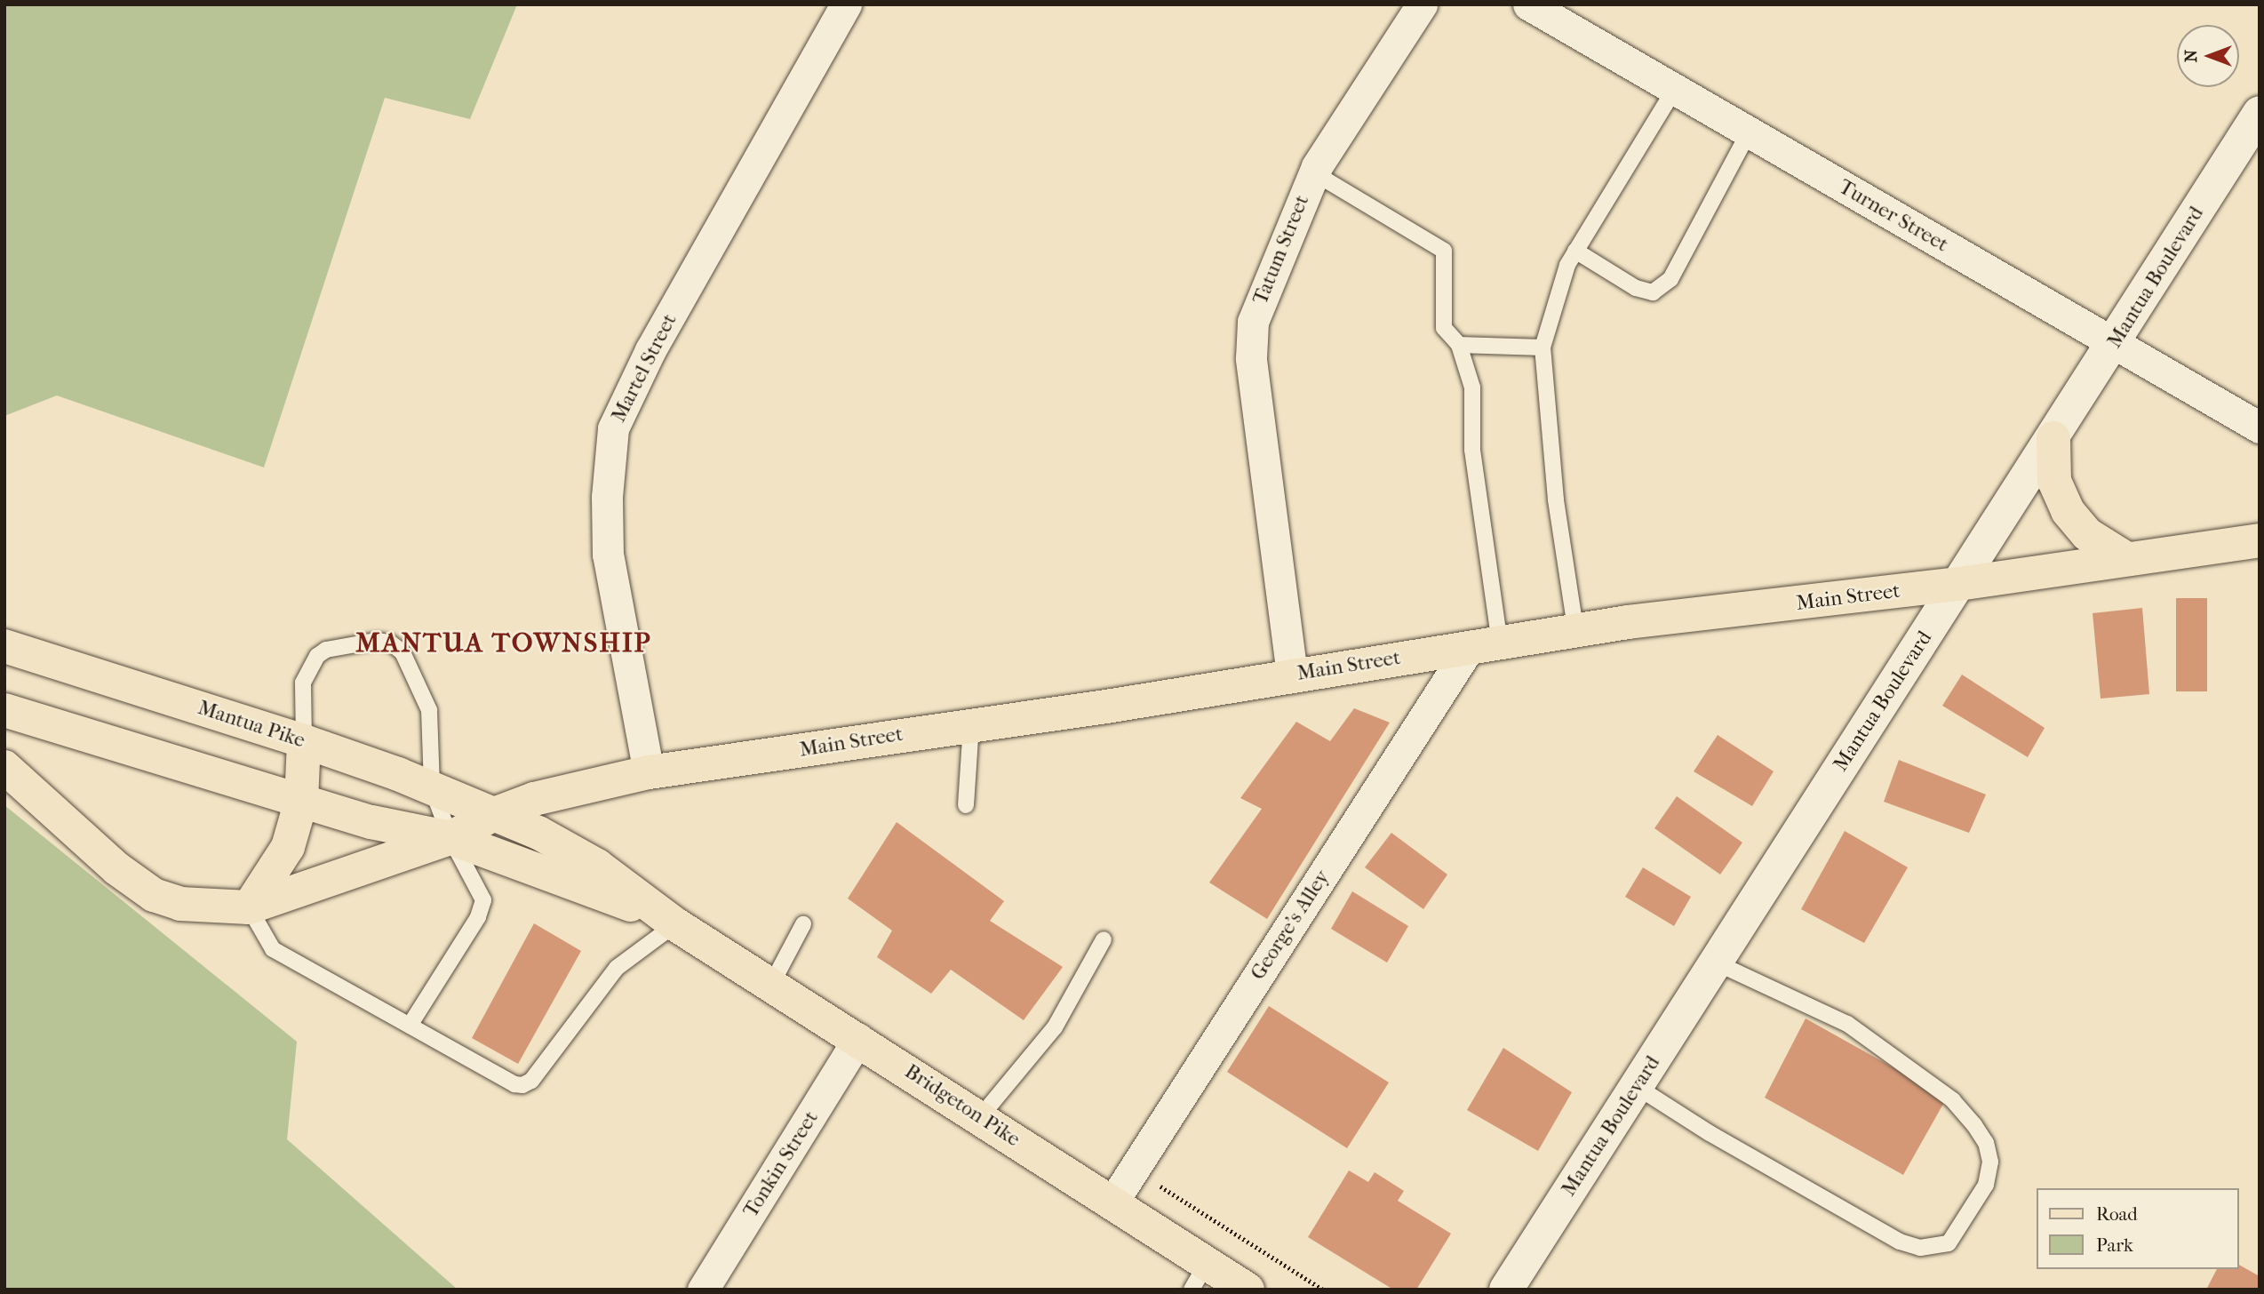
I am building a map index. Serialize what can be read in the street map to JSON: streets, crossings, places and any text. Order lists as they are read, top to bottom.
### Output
{
  "streets": {
    "main road": [
      "Mantua Boulevard",
      "Main Street",
      "Mantua Pike",
      "Bridgeton Pike"
    ],
    "street": [
      "Turner Street",
      "Tatum Street",
      "Martel Street",
      "George's Alley",
      "Tonkin Street"
    ]
  },
  "crossings": [
    ["Turner Street", "Mantua Boulevard"],
    ["Tatum Street", "Main Street"],
    ["Mantua Boulevard", "Main Street"],
    ["Martel Street", "Main Street"],
    ["Main Street", "Mantua Pike"],
    ["Main Street", "George's Alley"],
    ["Main Street", "Bridgeton Pike"],
    ["Mantua Pike", "Bridgeton Pike"],
    ["George's Alley", "Bridgeton Pike"],
    ["Bridgeton Pike", "Tonkin Street"]
  ],
  "districts": ["MANTUA TOWNSHIP"],
  "legend": ["Road", "Park"],
  "north": "left"
}
